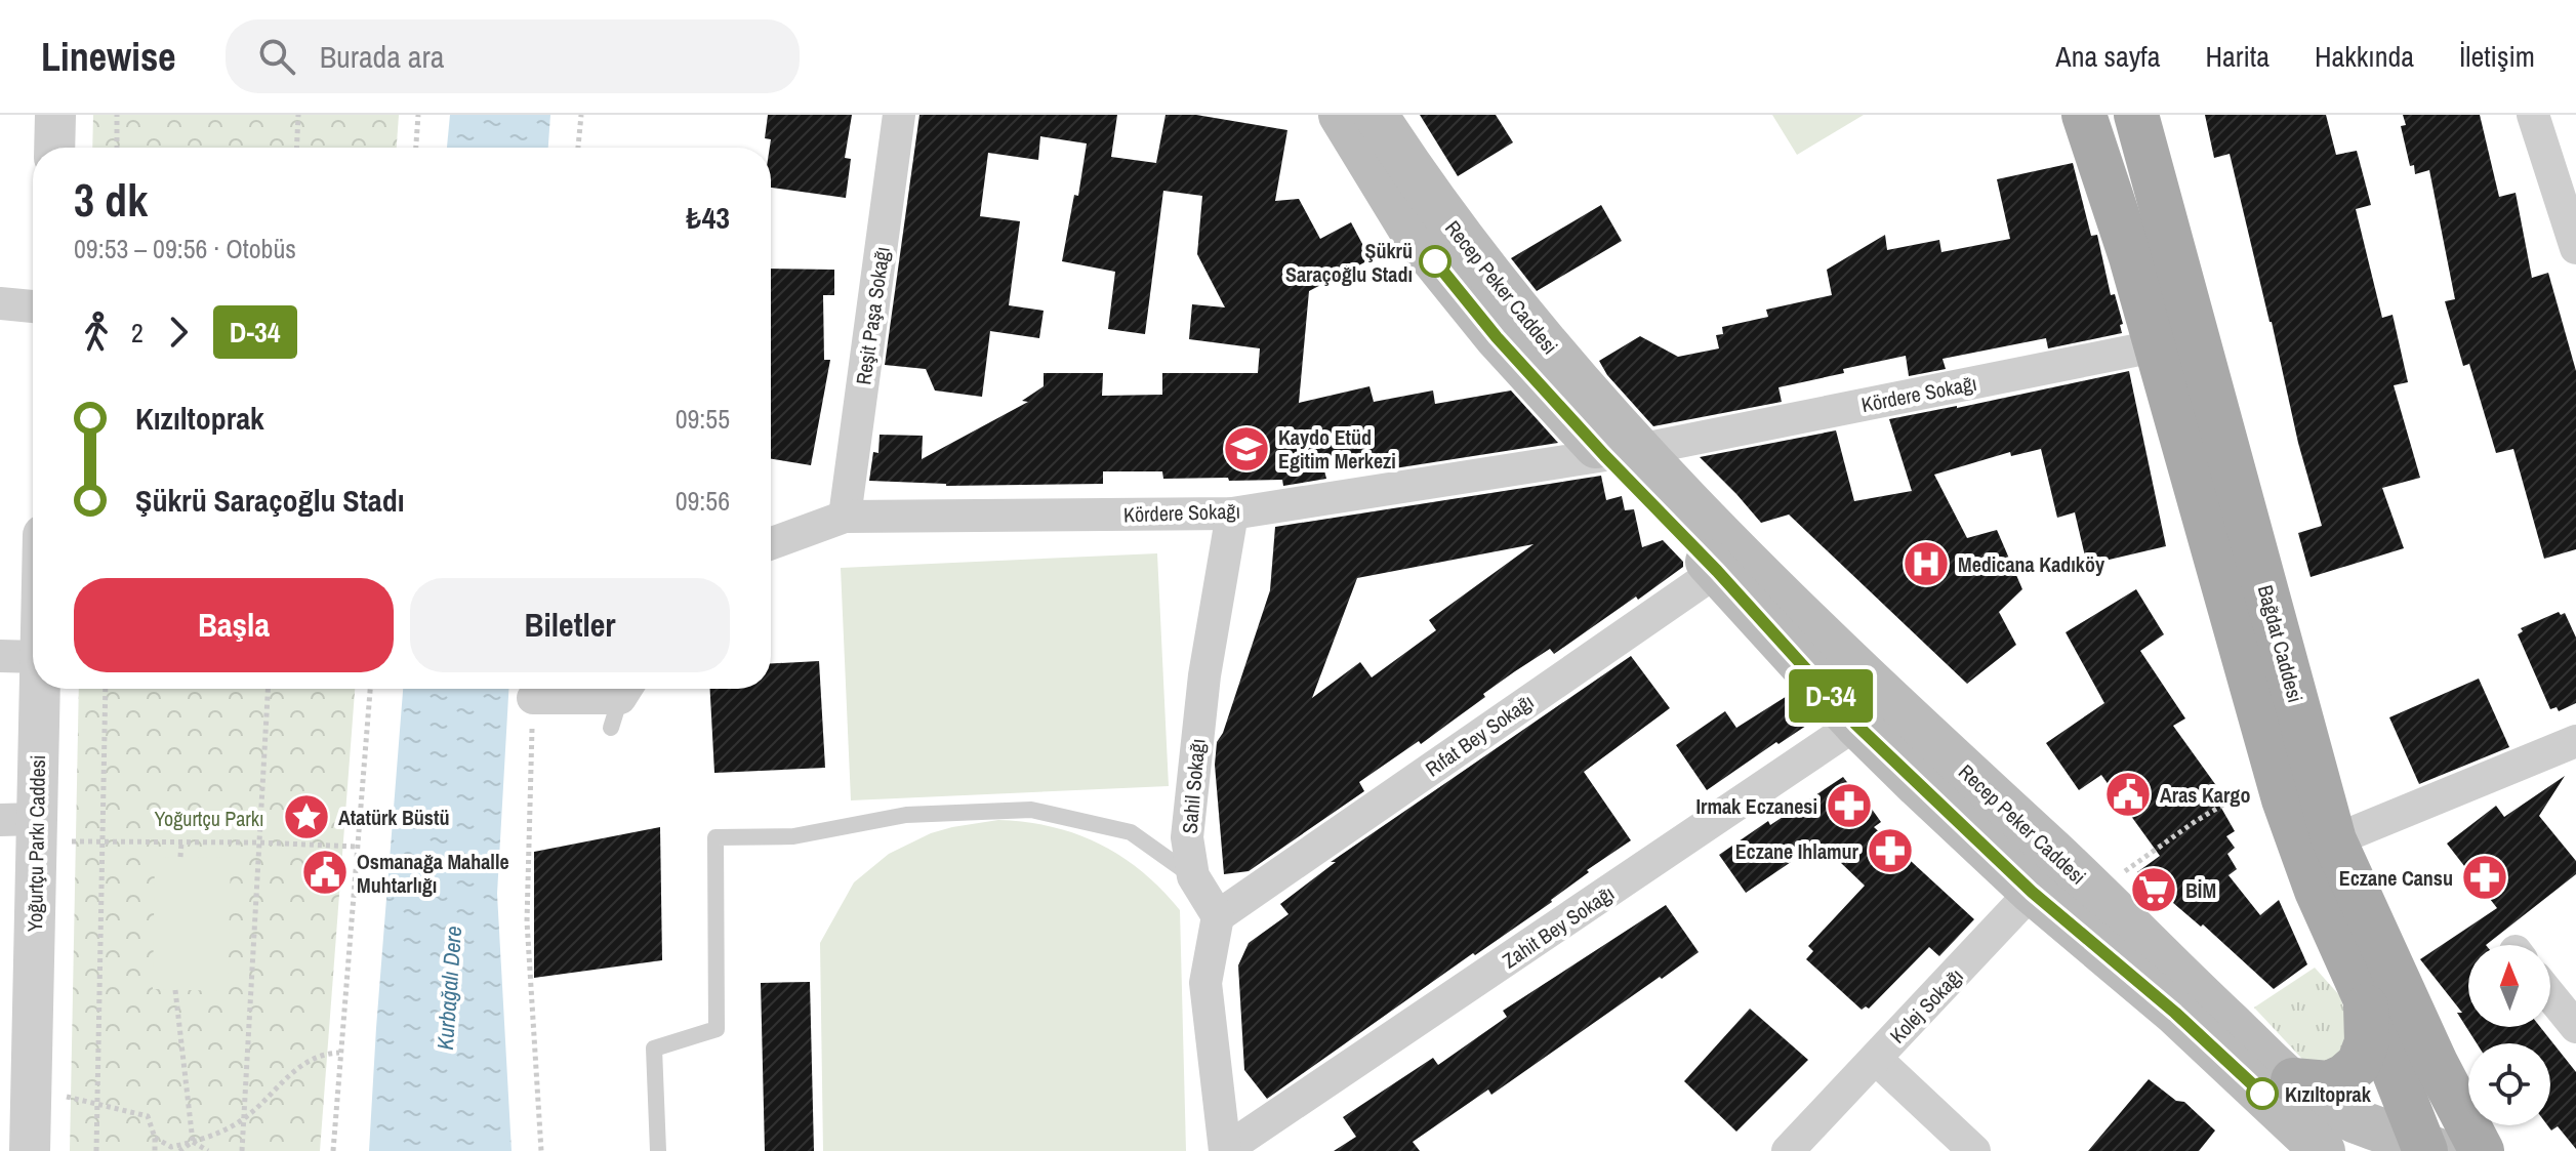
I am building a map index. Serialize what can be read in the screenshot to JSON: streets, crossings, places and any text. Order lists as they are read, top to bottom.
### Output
{
  "streets": {
    "main road": ["Recep Peker Caddesi", "Bağdat Caddesi"],
    "street": [
      "Reşit Paşa Sokağı",
      "Kördere Sokağı",
      "Rıfat Bey Sokağı",
      "Sahil Sokağı",
      "Yoğurtçu Parkı Caddesi",
      "Zahit Bey Sokağı",
      "Kolej Sokağı"
    ]
  },
  "crossings": [
    ["Recep Peker Caddesi", "Kördere Sokağı"],
    ["Recep Peker Caddesi", "Bağdat Caddesi"],
    ["Recep Peker Caddesi", "Rıfat Bey Sokağı"],
    ["Recep Peker Caddesi", "Zahit Bey Sokağı"],
    ["Recep Peker Caddesi", "Kolej Sokağı"],
    ["Reşit Paşa Sokağı", "Kördere Sokağı"],
    ["Kördere Sokağı", "Bağdat Caddesi"],
    ["Kördere Sokağı", "Sahil Sokağı"],
    ["Rıfat Bey Sokağı", "Sahil Sokağı"]
  ],
  "water": ["Kurbağalı Dere"],
  "parks": ["Yoğurtçu Parkı"],
  "places": {
    "other": ["Şükrü Saraçoğlu Stadı", "Kızıltoprak"],
    "school or university": ["Kaydo Etüd Egitim Merkezi"],
    "hospital": ["Medicana Kadıköy"],
    "public building": ["Aras Kargo", "Osmanağa Mahalle Muhtarlığı"],
    "pharmacy": ["Irmak Eczanesi", "Eczane Ihlamur", "Eczane Cansu"],
    "place": ["Atatürk Büstü"],
    "supermarket": ["BİM"]
  },
  "lines": ["bus line D-34"],
  "north": "top",
  "page": {
    "header": "Linewise",
    "search": "Burada ara",
    "nav": [
      "Ana sayfa",
      "Harita",
      "Hakkında",
      "İletişim"
    ],
    "on_map": "D-34",
    "heading": ["3 dk", "09:53 – 09:56 · Otobüs", "₺43"],
    "legs": ["2", "D-34"],
    "list": [
      {
        "name": "Kızıltoprak",
        "value": "09:55"
      },
      {
        "name": "Şükrü Saraçoğlu Stadı",
        "value": "09:56"
      }
    ],
    "buttons": ["Başla", "Biletler"]
  }
}
